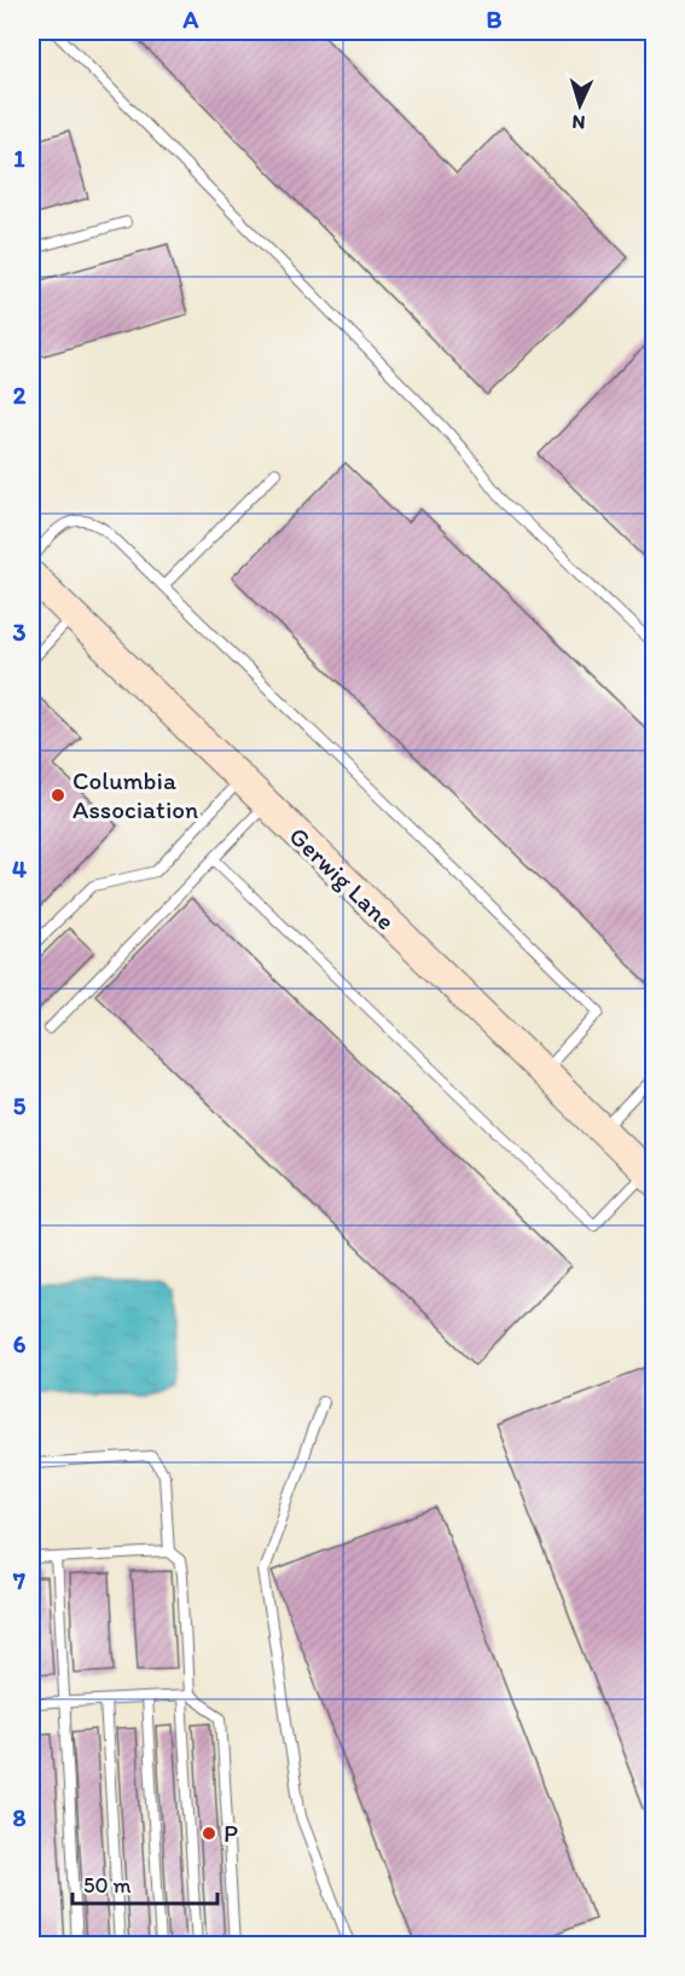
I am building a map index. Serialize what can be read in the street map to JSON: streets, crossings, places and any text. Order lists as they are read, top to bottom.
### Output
{
  "streets": {
    "street": ["Gerwig Lane"]
  },
  "places": ["Columbia Association", "P"],
  "scale_bar": "50 m",
  "north": "bottom",
  "grid": {
    "columns": ["A", "B"],
    "rows": [
      "1",
      "2",
      "3",
      "4",
      "5",
      "6",
      "7",
      "8"
    ]
  }
}
